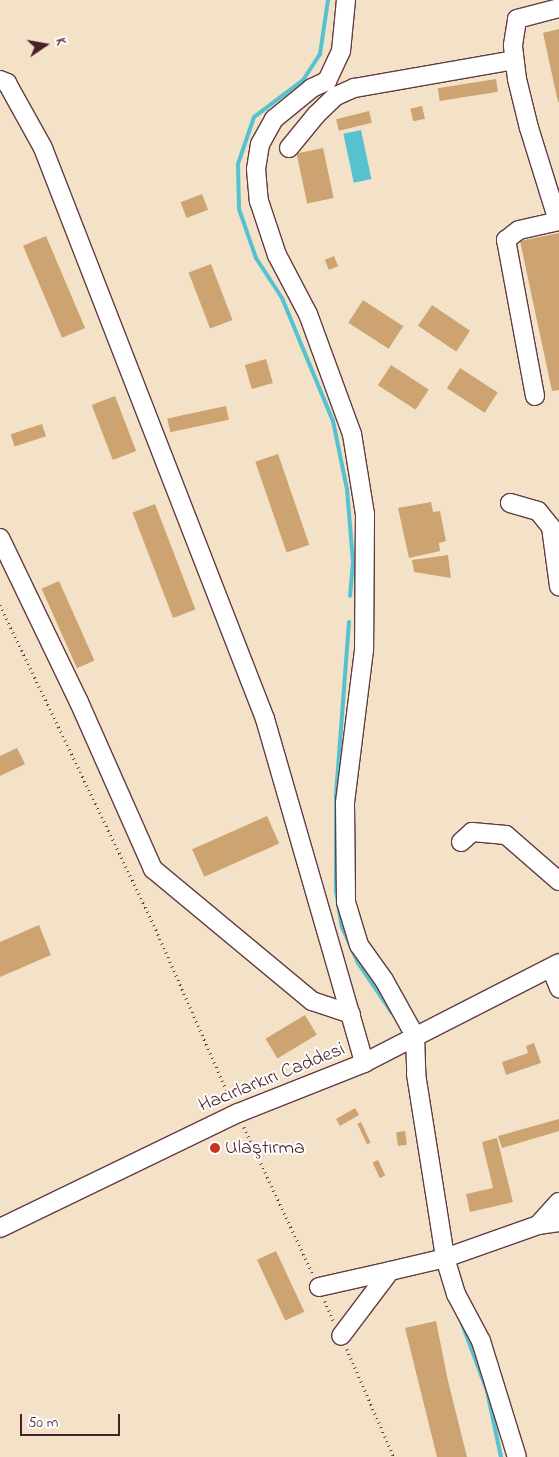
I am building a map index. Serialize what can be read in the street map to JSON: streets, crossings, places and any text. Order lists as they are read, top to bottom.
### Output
{
  "streets": {
    "street": ["Hacırlarkırı Caddesi"]
  },
  "places": ["Ulaştırma"],
  "scale_bar": "50 m",
  "north": "right"
}
